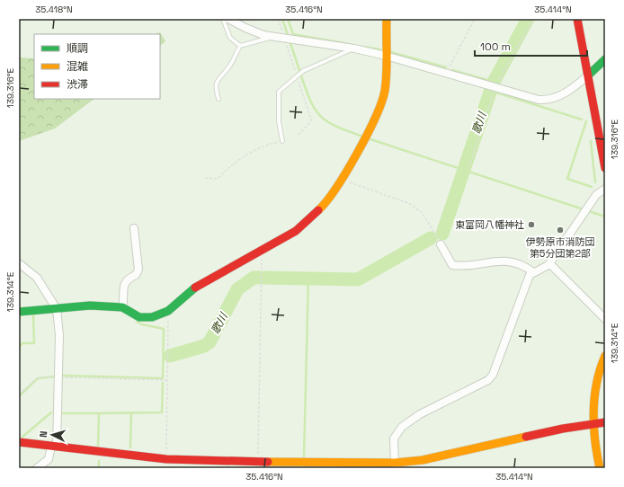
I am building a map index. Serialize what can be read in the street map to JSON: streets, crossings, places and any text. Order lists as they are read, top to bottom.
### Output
{
  "water": ["歌川"],
  "places": ["東富岡八幡神社", "伊勢原市消防団 第5分団第2部"],
  "legend": ["順調", "混雑", "渋滞"],
  "scale_bar": "100 m",
  "north": "left",
  "coordinates": [
    "35.418°N",
    "35.416°N",
    "35.414°N",
    "139.316°E",
    "139.314°E"
  ]
}
